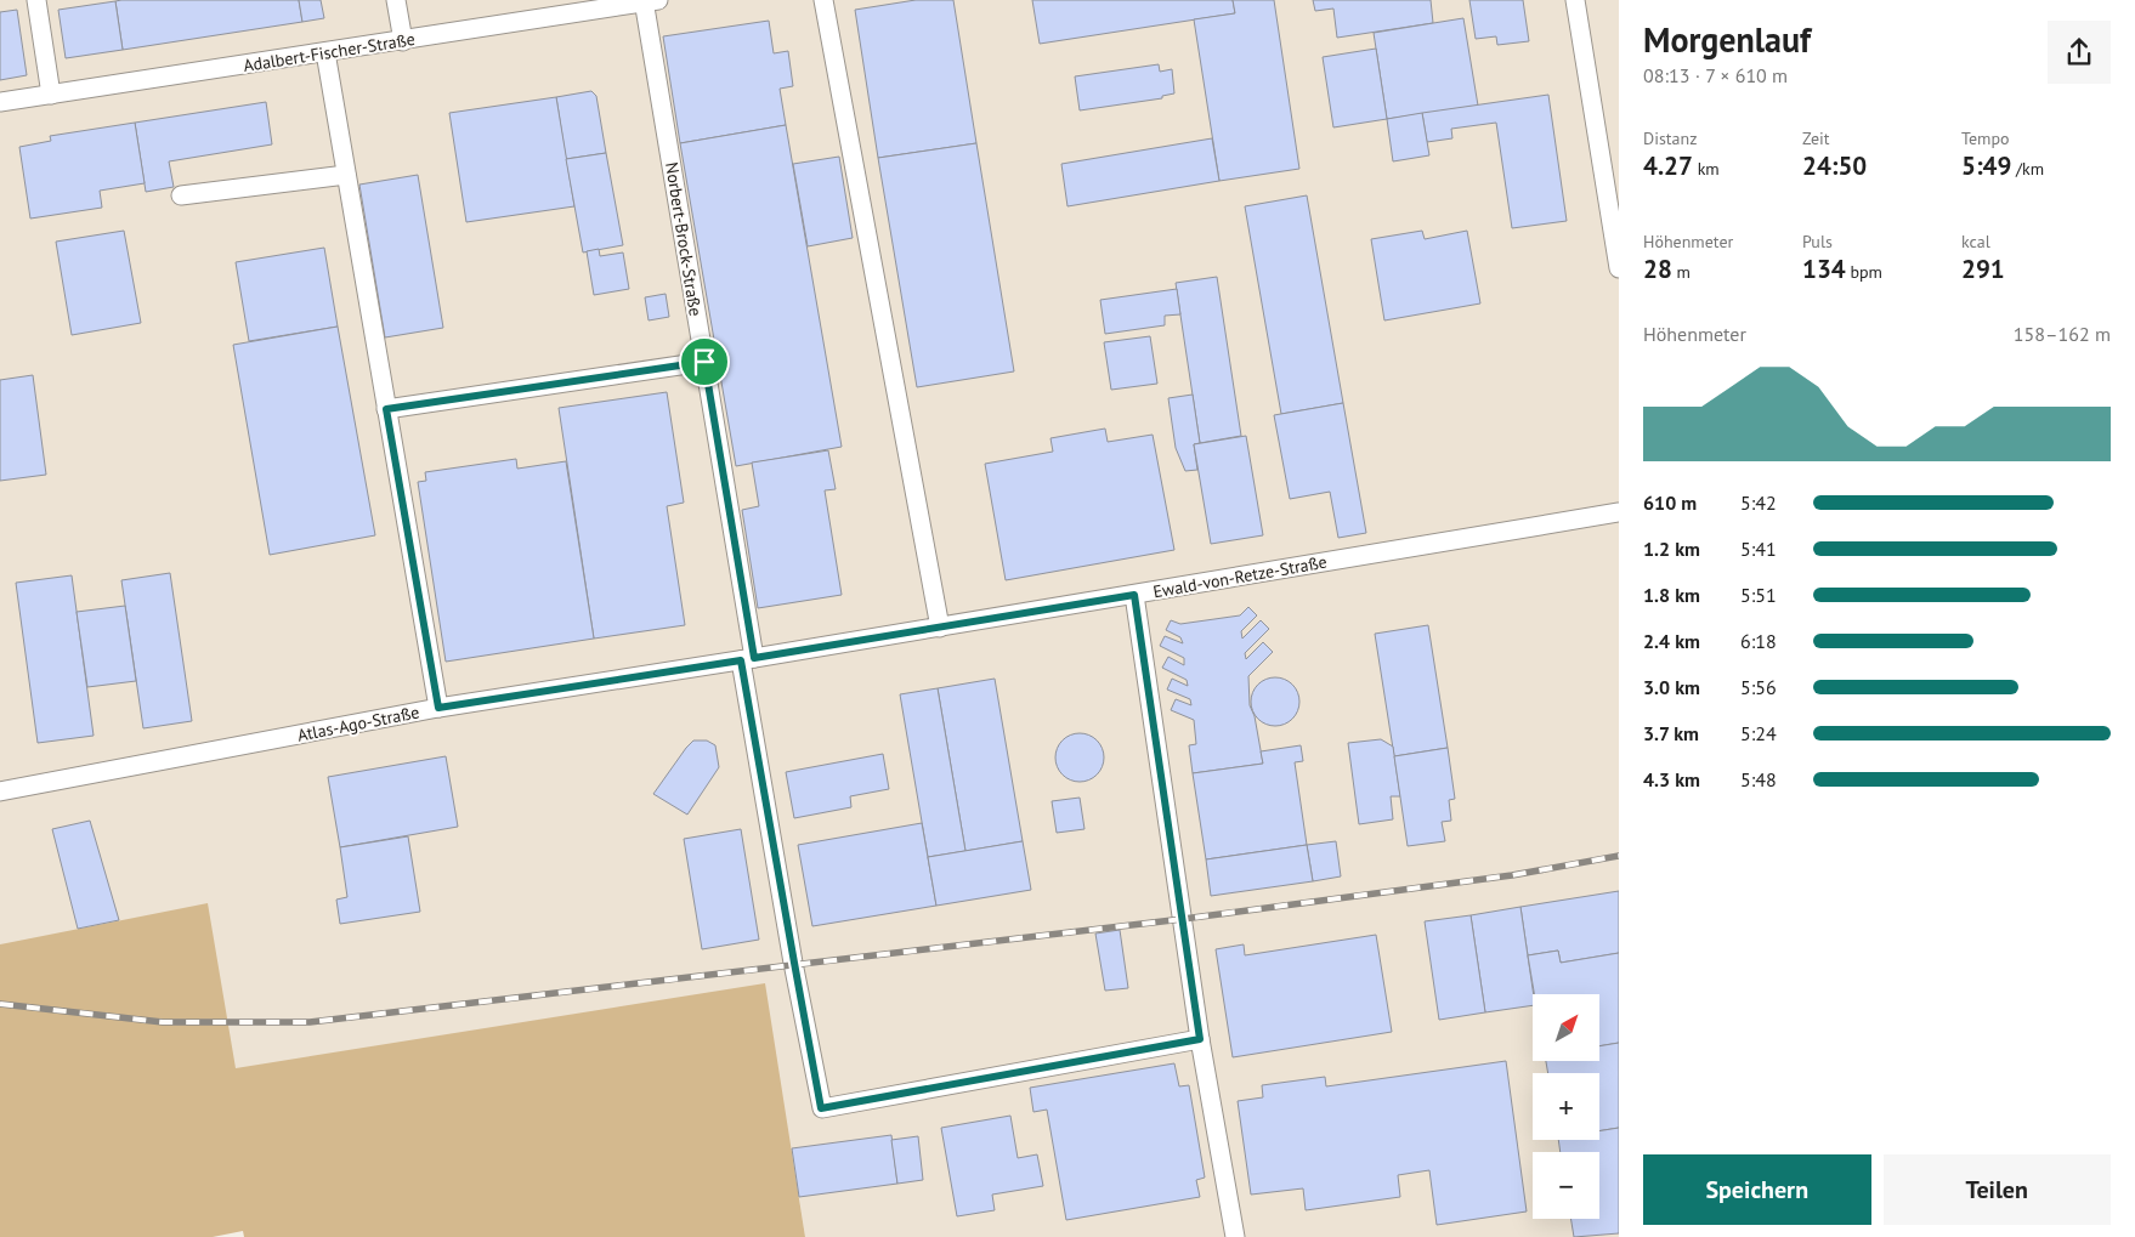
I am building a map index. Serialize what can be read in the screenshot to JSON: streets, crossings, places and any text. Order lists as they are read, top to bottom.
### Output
{
  "streets": {
    "lane": [
      "Adalbert-Fischer-Straße",
      "Norbert-Brock-Straße",
      "Ewald-von-Retze-Straße",
      "Atlas-Ago-Straße"
    ]
  },
  "crossings": [
    ["Adalbert-Fischer-Straße", "Norbert-Brock-Straße"],
    ["Norbert-Brock-Straße", "Ewald-von-Retze-Straße"],
    ["Norbert-Brock-Straße", "Atlas-Ago-Straße"],
    ["Ewald-von-Retze-Straße", "Atlas-Ago-Straße"]
  ],
  "north": "top right",
  "page": {
    "heading": ["Morgenlauf", "08:13 · 7 × 610 m"],
    "stats": [
      ["Distanz", "4.27 km"],
      ["Zeit", "24:50"],
      ["Tempo", "5:49 /km"],
      ["Höhenmeter", "28 m"],
      ["Puls", "134 bpm"],
      ["kcal", "291"]
    ],
    "chart": ["Höhenmeter", "158–162 m"],
    "list": [
      {
        "name": "610 m",
        "note": "5:42"
      },
      {
        "name": "1.2 km",
        "note": "5:41"
      },
      {
        "name": "1.8 km",
        "note": "5:51"
      },
      {
        "name": "2.4 km",
        "note": "6:18"
      },
      {
        "name": "3.0 km",
        "note": "5:56"
      },
      {
        "name": "3.7 km",
        "note": "5:24"
      },
      {
        "name": "4.3 km",
        "note": "5:48"
      }
    ],
    "map_buttons": ["+", "−"],
    "buttons": ["Speichern", "Teilen"]
  }
}
